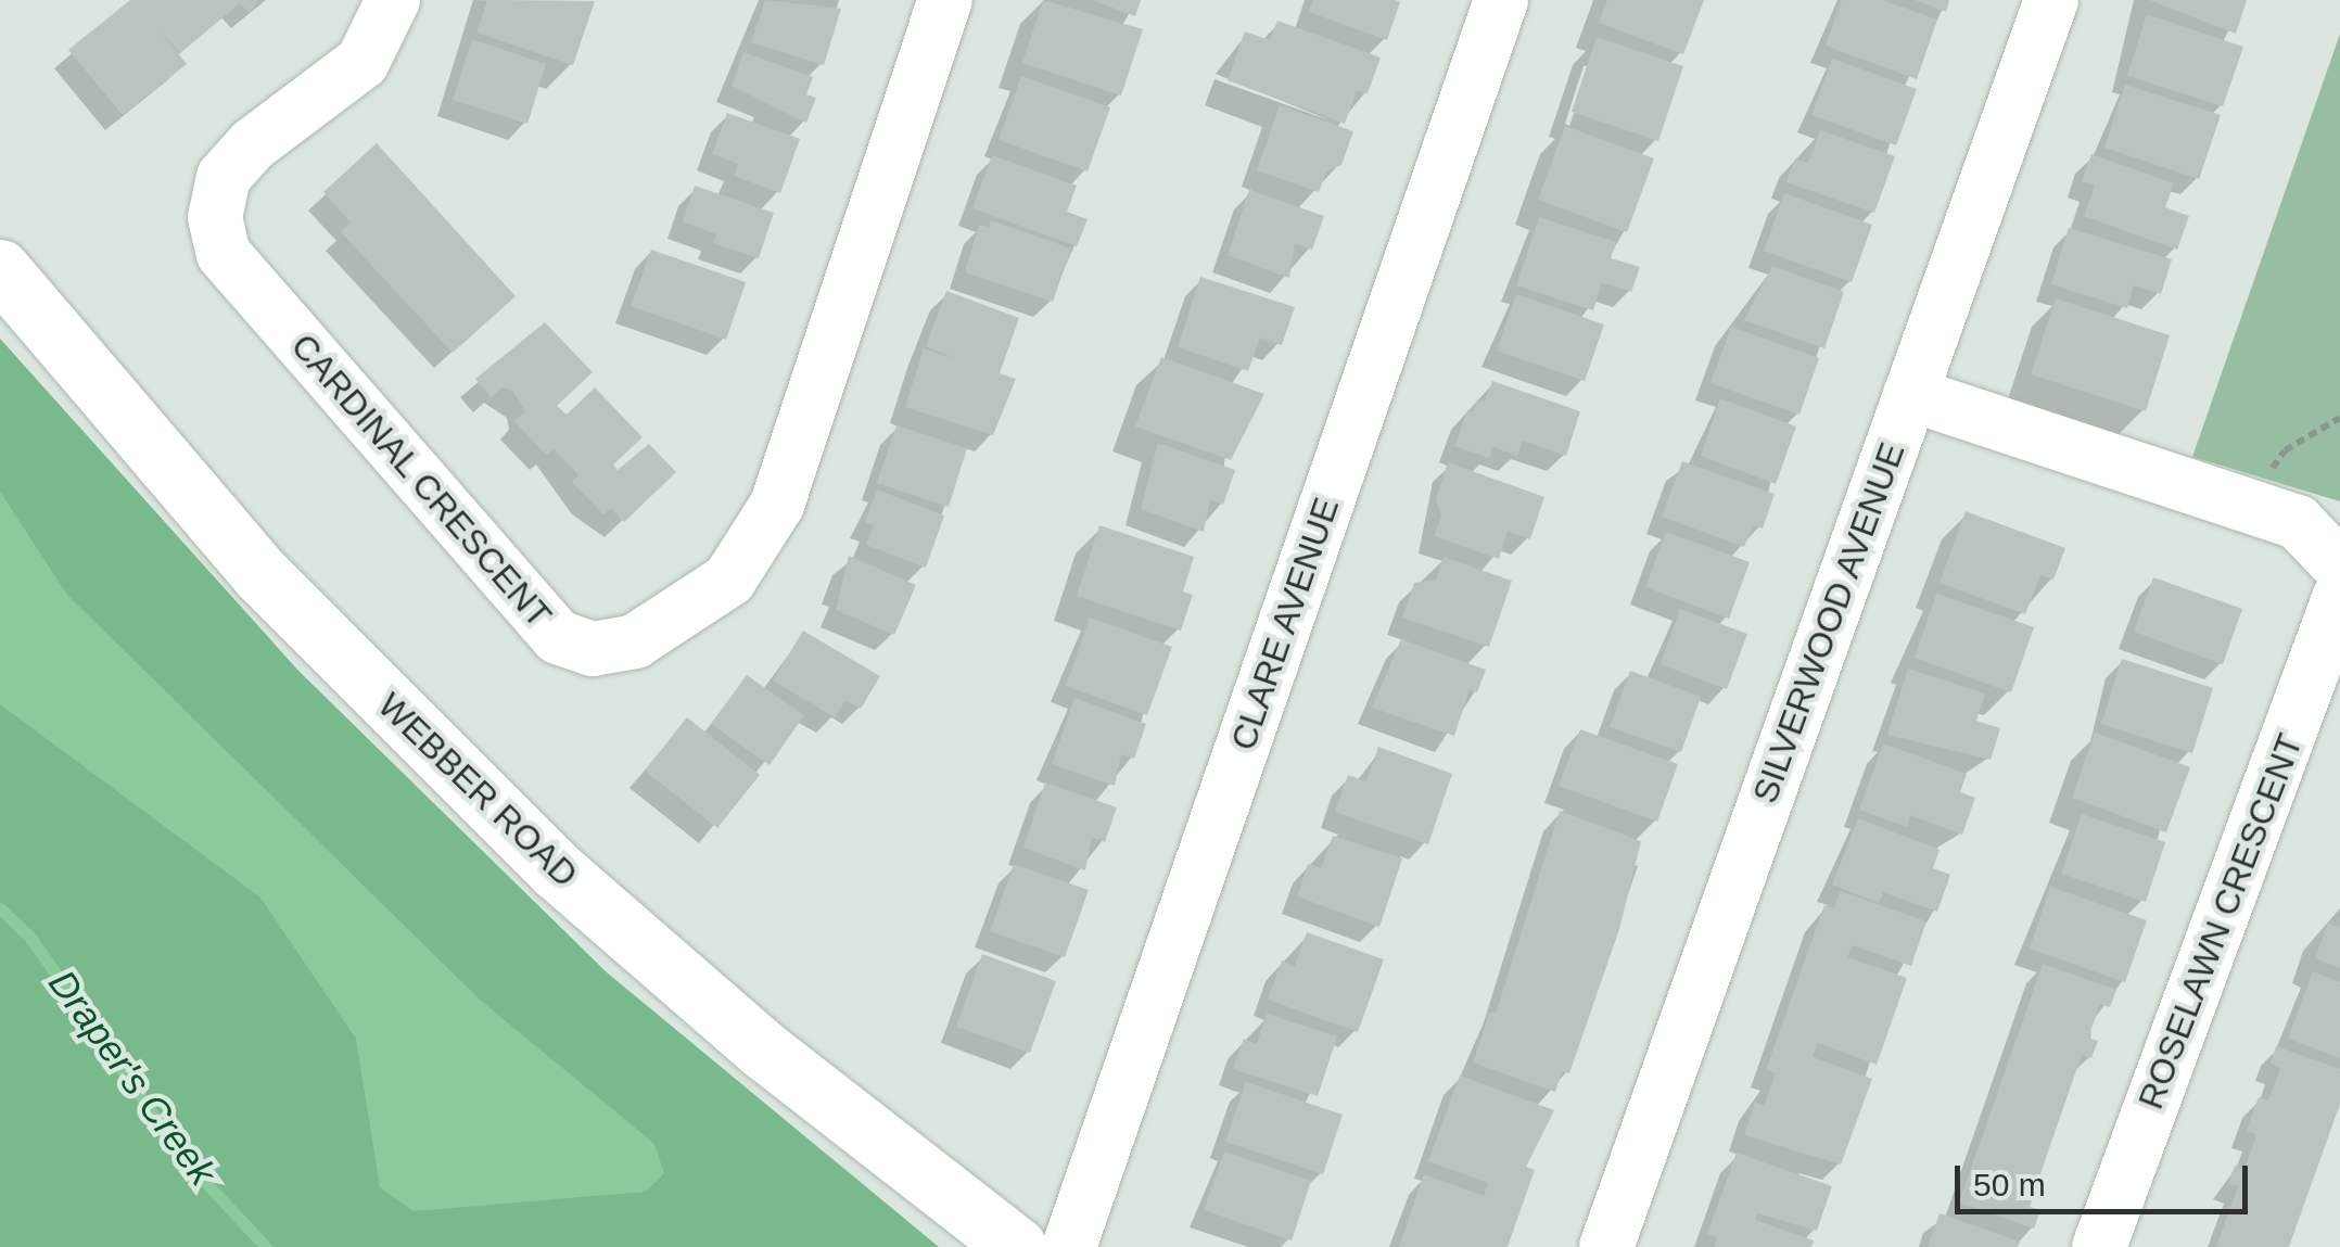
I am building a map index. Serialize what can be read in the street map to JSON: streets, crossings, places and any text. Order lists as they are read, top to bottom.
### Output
{
  "streets": {
    "main road": ["WEBBER ROAD"],
    "street": [
      "CARDINAL CRESCENT",
      "SILVERWOOD AVENUE",
      "CLARE AVENUE",
      "ROSELAWN CRESCENT"
    ]
  },
  "water": ["Draper's Creek"],
  "scale_bar": "50 m"
}
